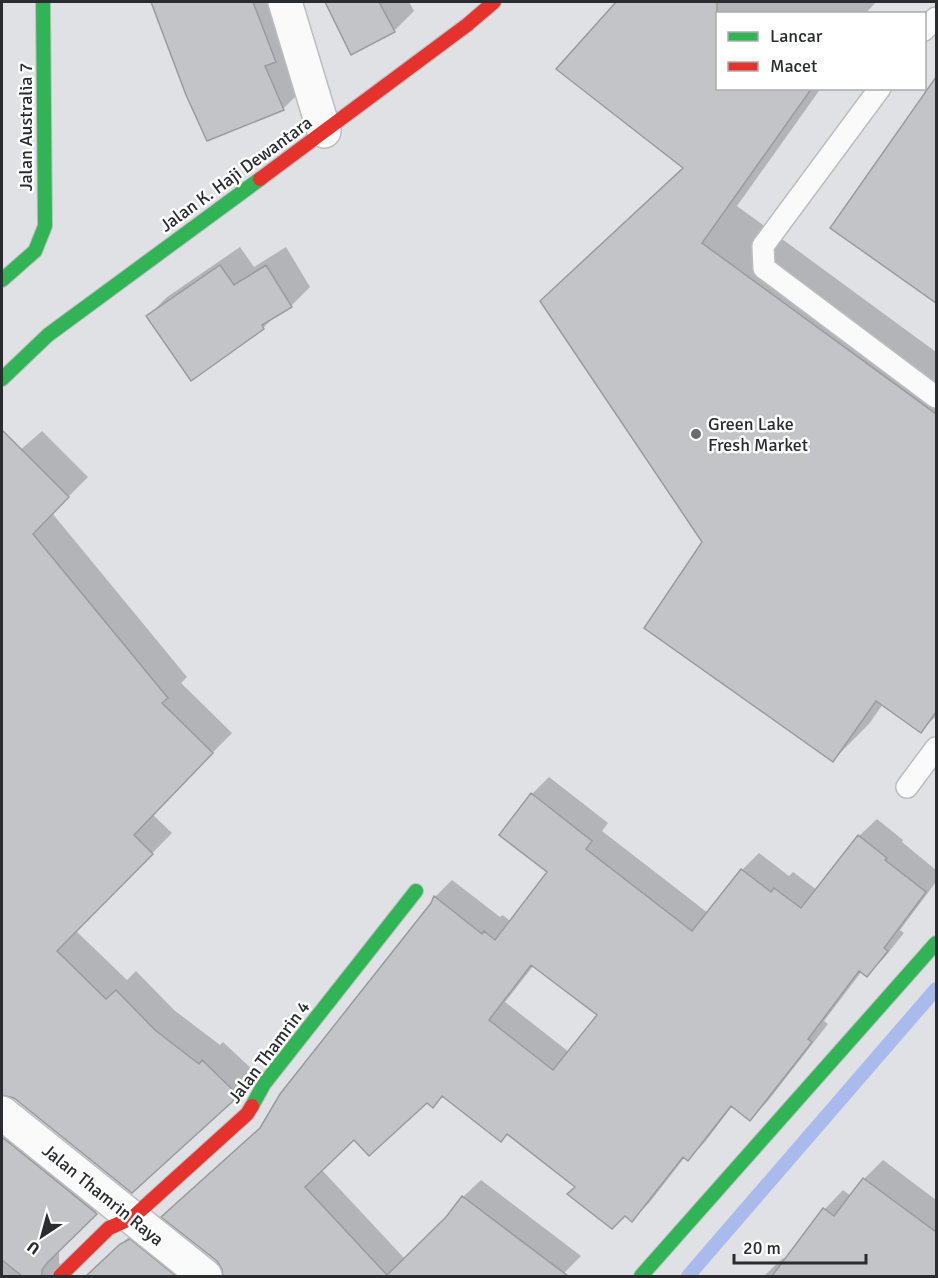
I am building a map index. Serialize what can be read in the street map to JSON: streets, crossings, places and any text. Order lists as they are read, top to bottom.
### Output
{
  "streets": {
    "street": [
      "Jalan Australia 7",
      "Jalan K. Haji Dewantara",
      "Jalan Thamrin 4",
      "Jalan Thamrin Raya"
    ]
  },
  "crossings": [
    ["Jalan Thamrin 4", "Jalan Thamrin Raya"]
  ],
  "places": ["Green Lake Fresh Market"],
  "legend": ["Lancar", "Macet"],
  "scale_bar": "20 m",
  "north": "bottom left"
}
